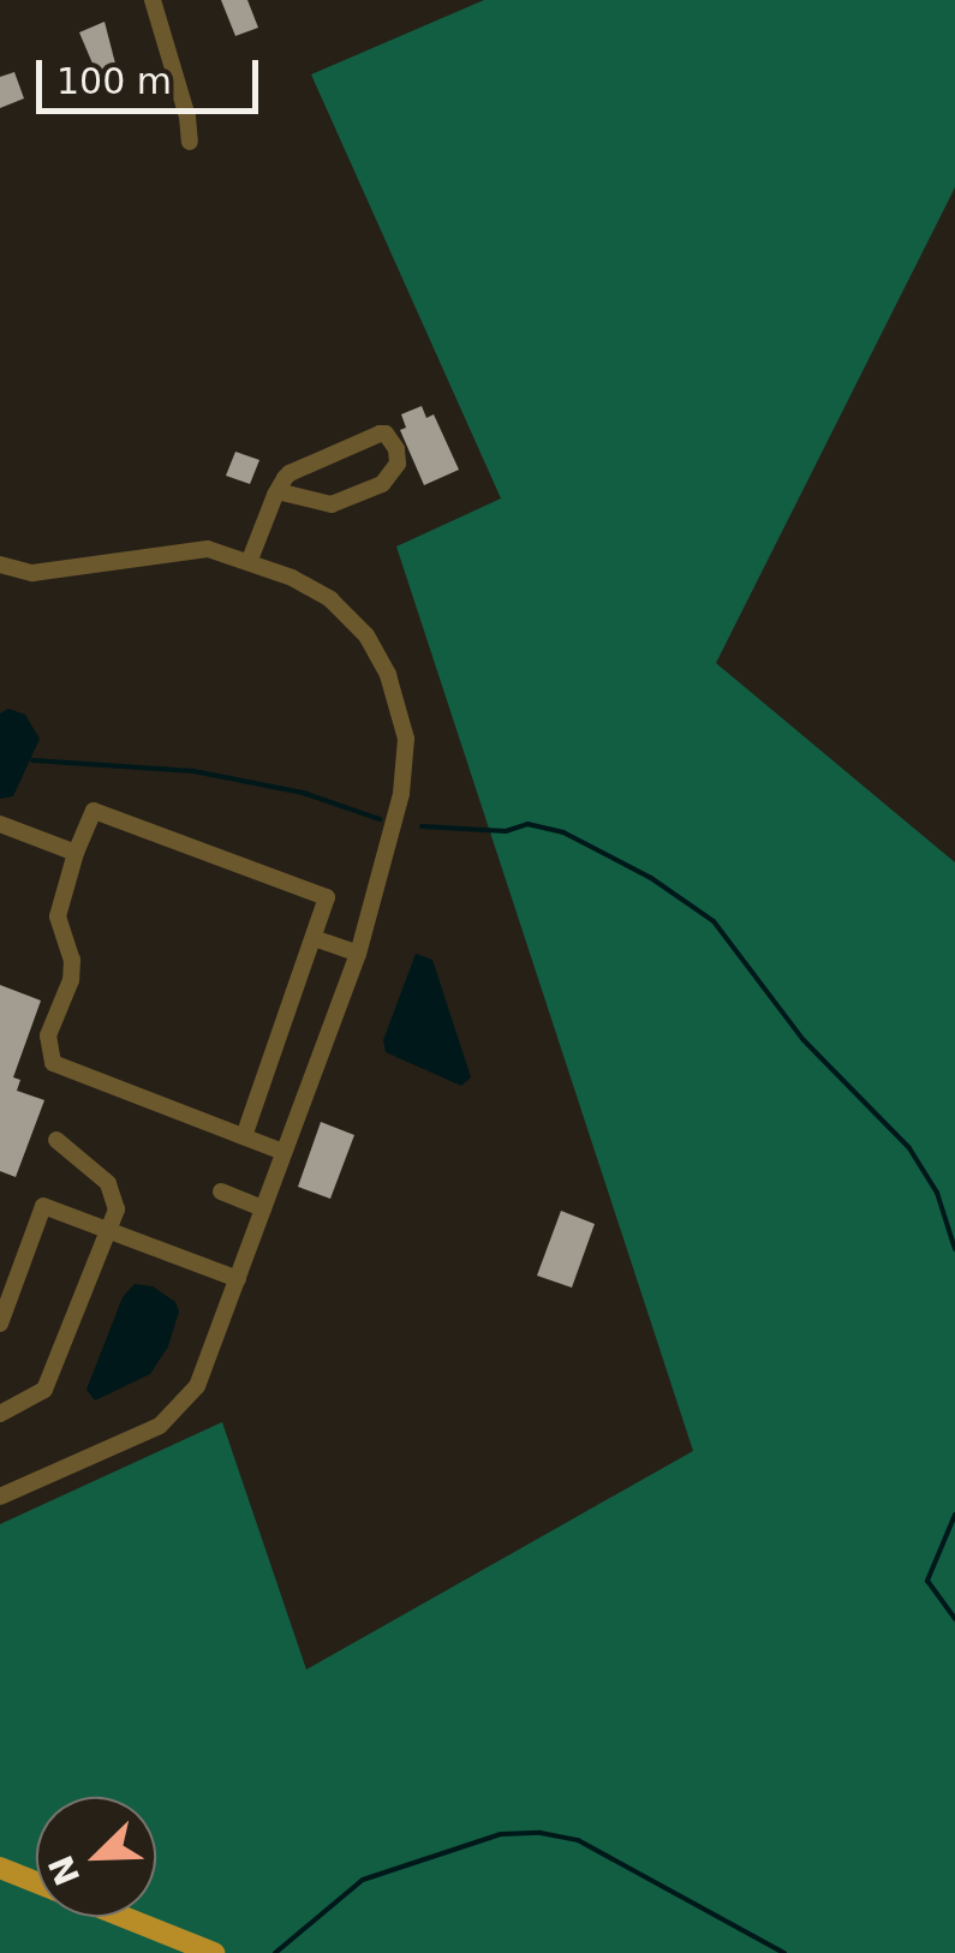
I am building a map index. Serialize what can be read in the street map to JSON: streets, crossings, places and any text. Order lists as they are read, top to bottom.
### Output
{
  "scale_bar": "100 m",
  "north": "bottom left"
}
